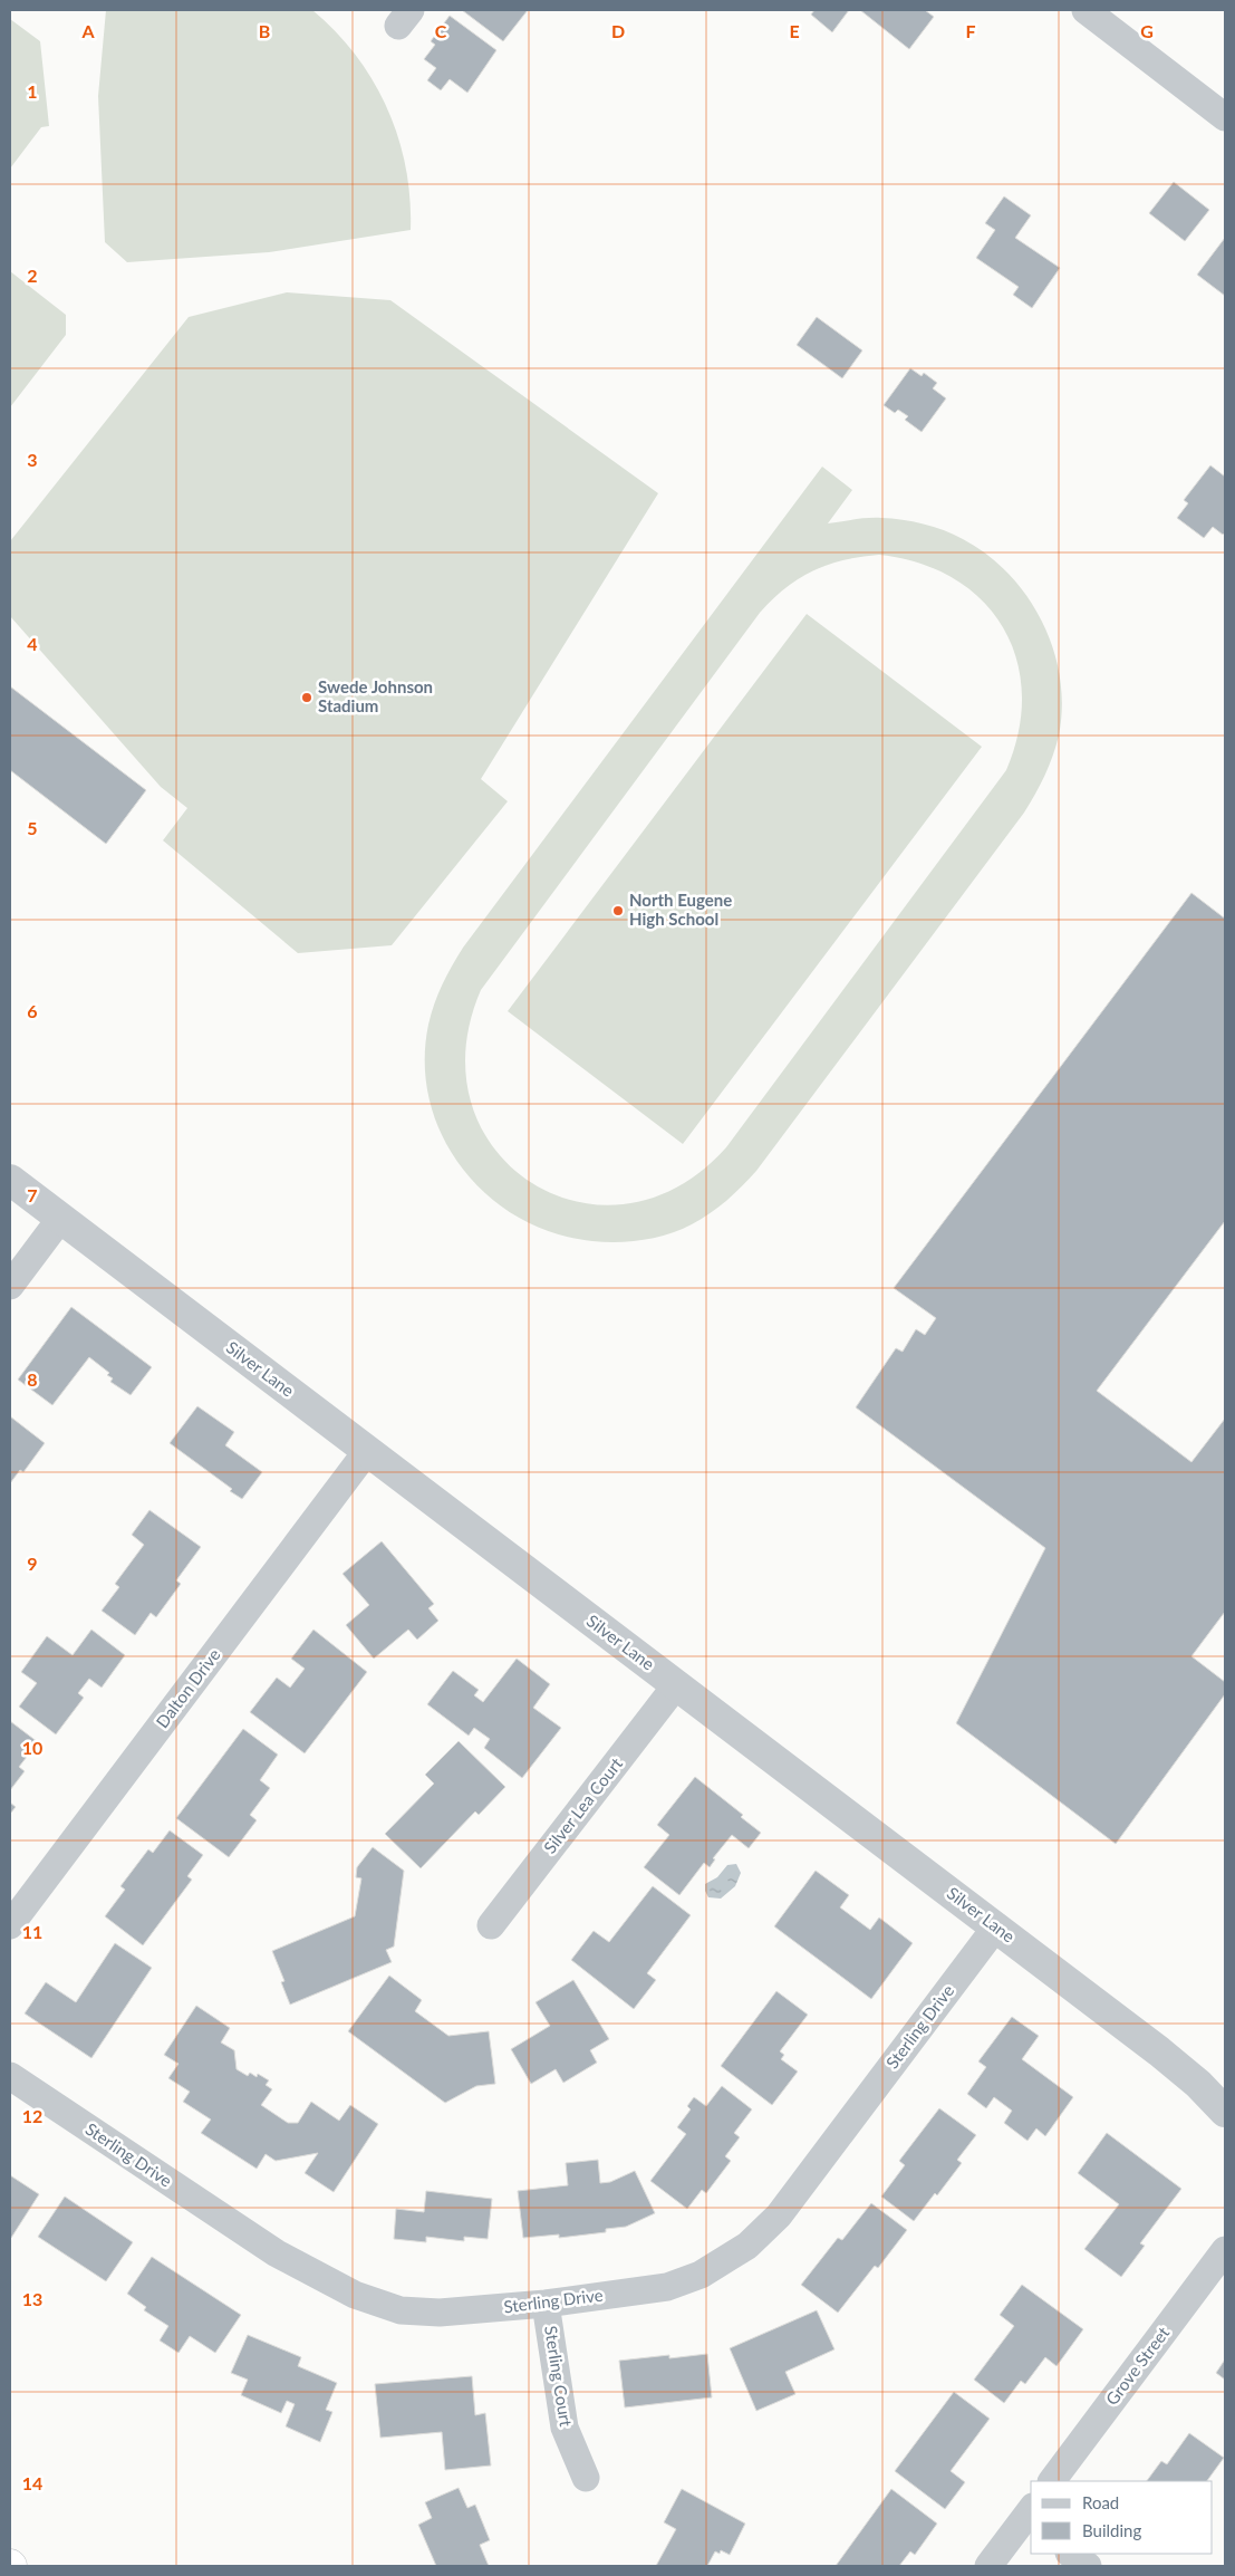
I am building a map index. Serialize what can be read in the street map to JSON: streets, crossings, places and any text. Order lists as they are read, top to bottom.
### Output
{
  "streets": {
    "street": [
      "Silver Lane",
      "Dalton Drive",
      "Silver Lea Court",
      "Sterling Drive",
      "Grove Street",
      "Sterling Court"
    ]
  },
  "crossings": [
    ["Silver Lane", "Dalton Drive"],
    ["Silver Lane", "Silver Lea Court"],
    ["Silver Lane", "Sterling Drive"],
    ["Sterling Drive", "Sterling Court"]
  ],
  "places": ["Swede Johnson Stadium", "North Eugene High School"],
  "legend": ["Road", "Building"],
  "grid": {
    "columns": [
      "A",
      "B",
      "C",
      "D",
      "E",
      "F",
      "G"
    ],
    "rows": [
      "1",
      "2",
      "3",
      "4",
      "5",
      "6",
      "7",
      "8",
      "9",
      "10",
      "11",
      "12",
      "13",
      "14"
    ]
  }
}
